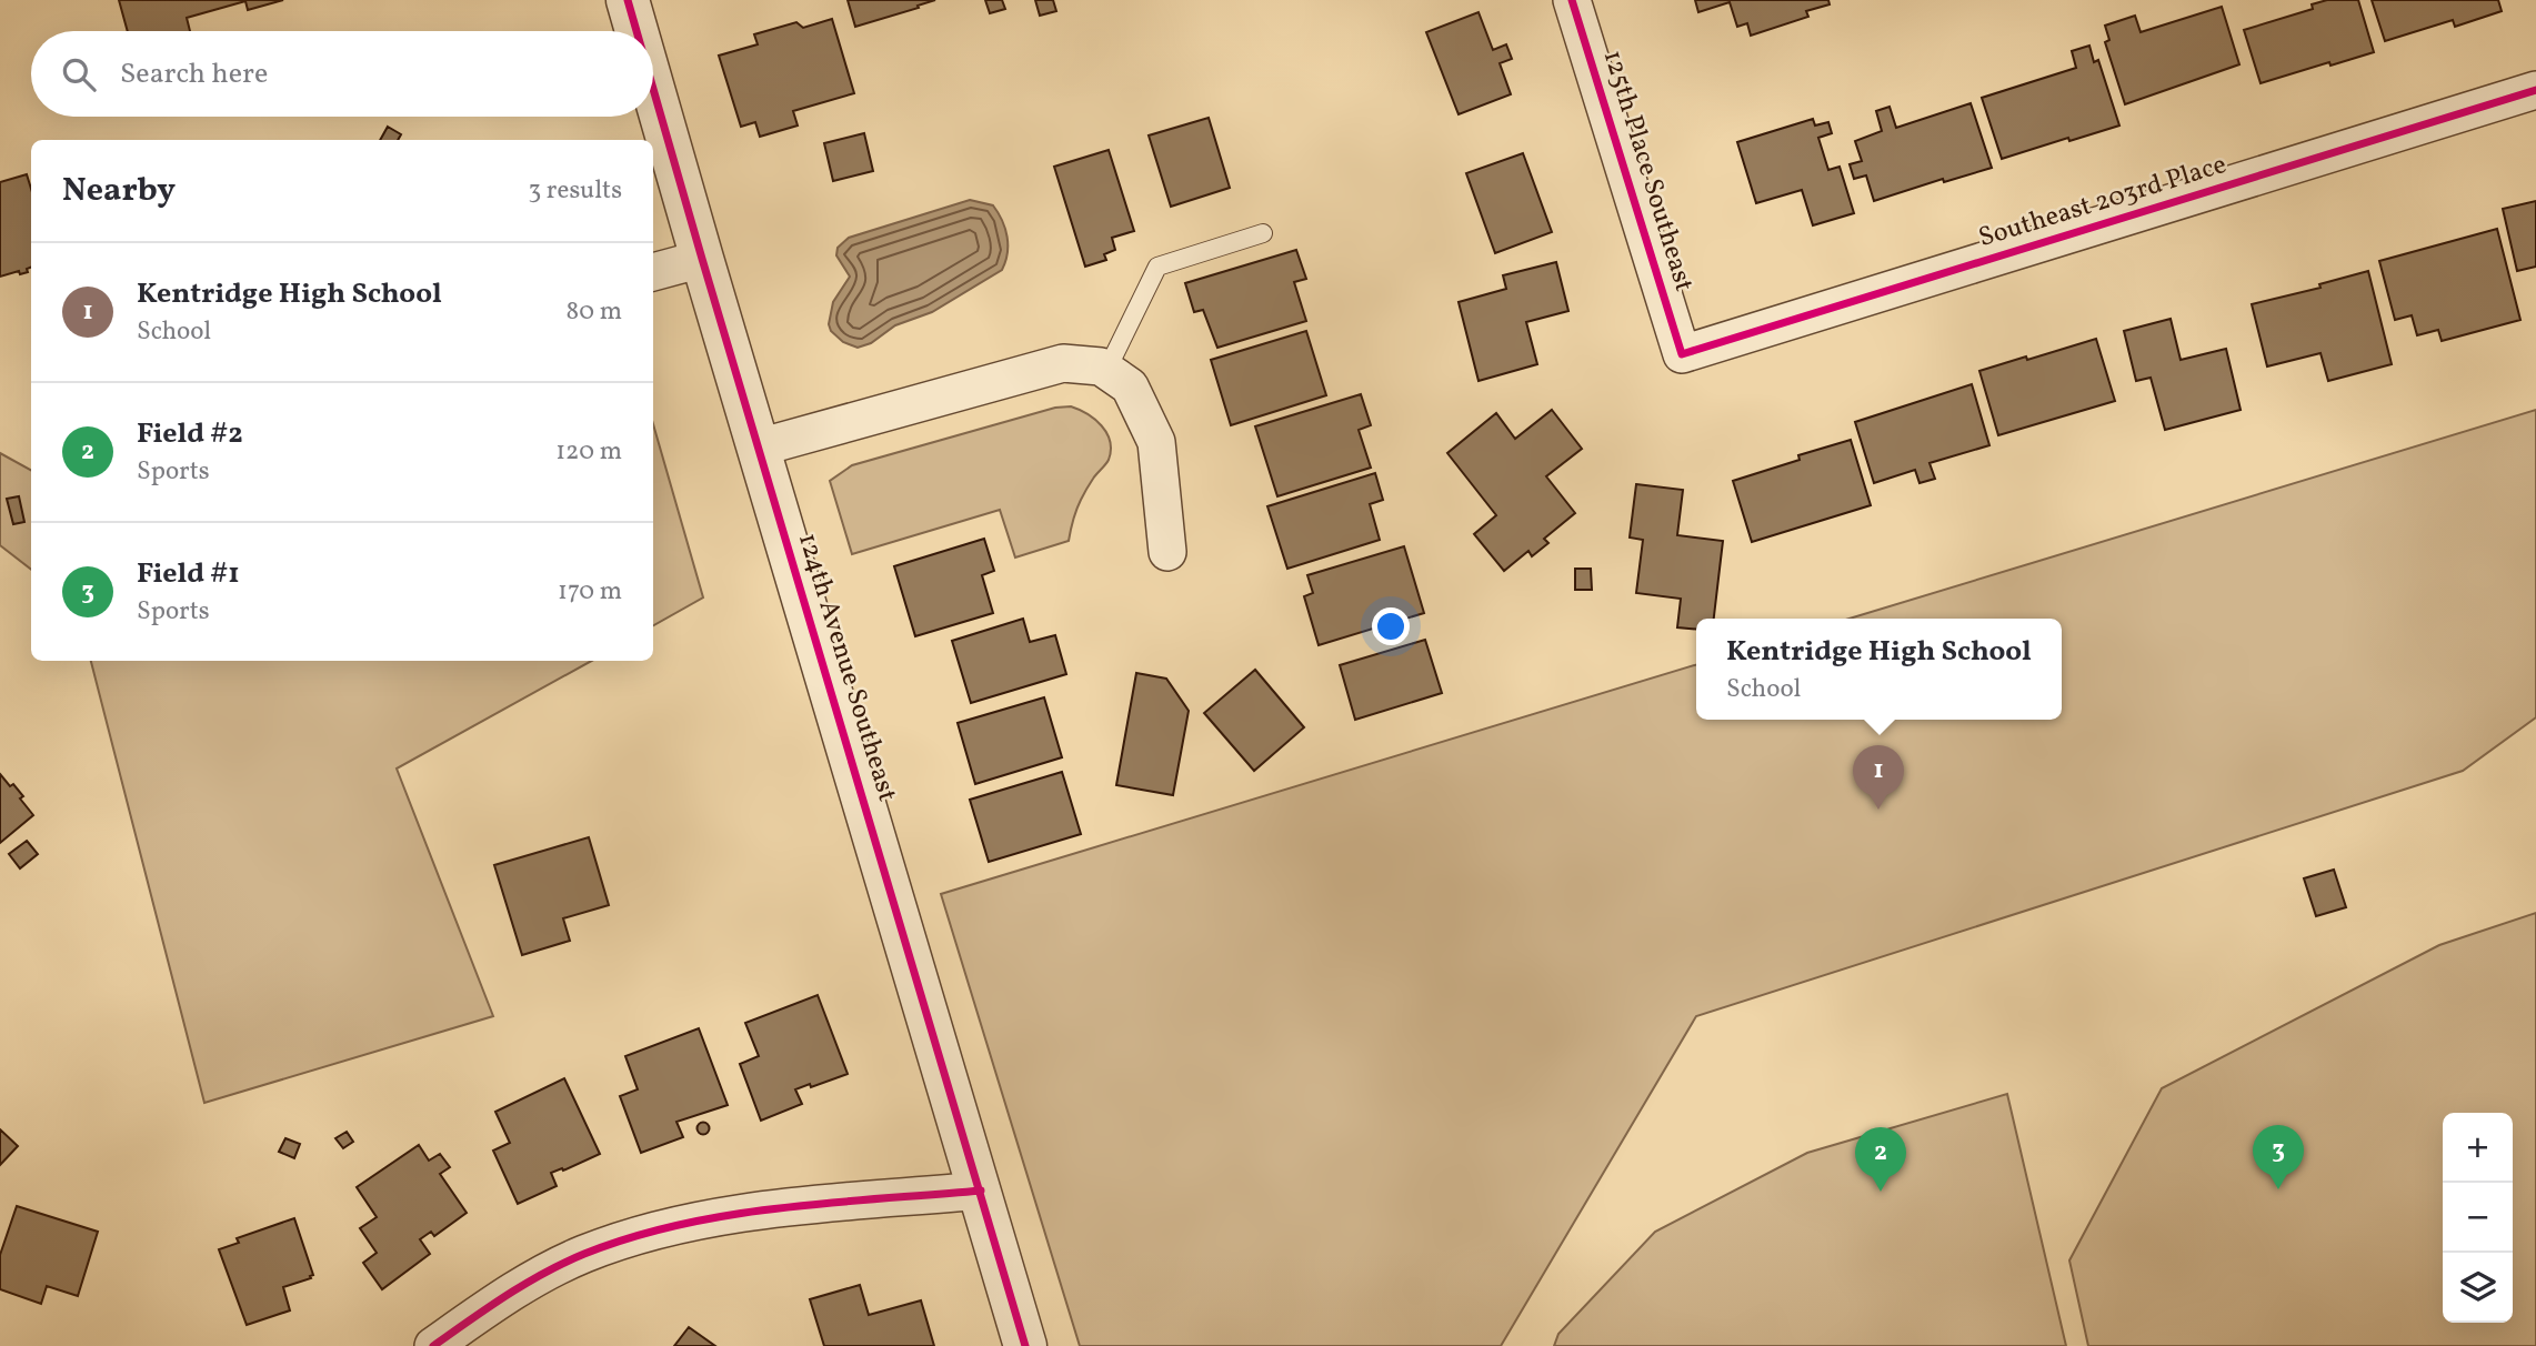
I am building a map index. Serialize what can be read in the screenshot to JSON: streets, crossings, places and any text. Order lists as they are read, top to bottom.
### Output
{
  "streets": {
    "street": ["125th Place Southeast", "Southeast 203rd Place", "124th Avenue Southeast"]
  },
  "crossings": [
    ["125th Place Southeast", "Southeast 203rd Place"]
  ],
  "page": {
    "search": "Search here",
    "heading": ["Nearby", "3 results"],
    "list": [
      {
        "mark": "1",
        "name": "Kentridge High School",
        "note": "School",
        "value": "80 m"
      },
      {
        "mark": "2",
        "name": "Field #2",
        "note": "Sports",
        "value": "120 m"
      },
      {
        "mark": "3",
        "name": "Field #1",
        "note": "Sports",
        "value": "170 m"
      }
    ],
    "popup": ["Kentridge High School", "School"],
    "pins": ["1", "3", "2"],
    "map_buttons": ["+", "−"]
  }
}
